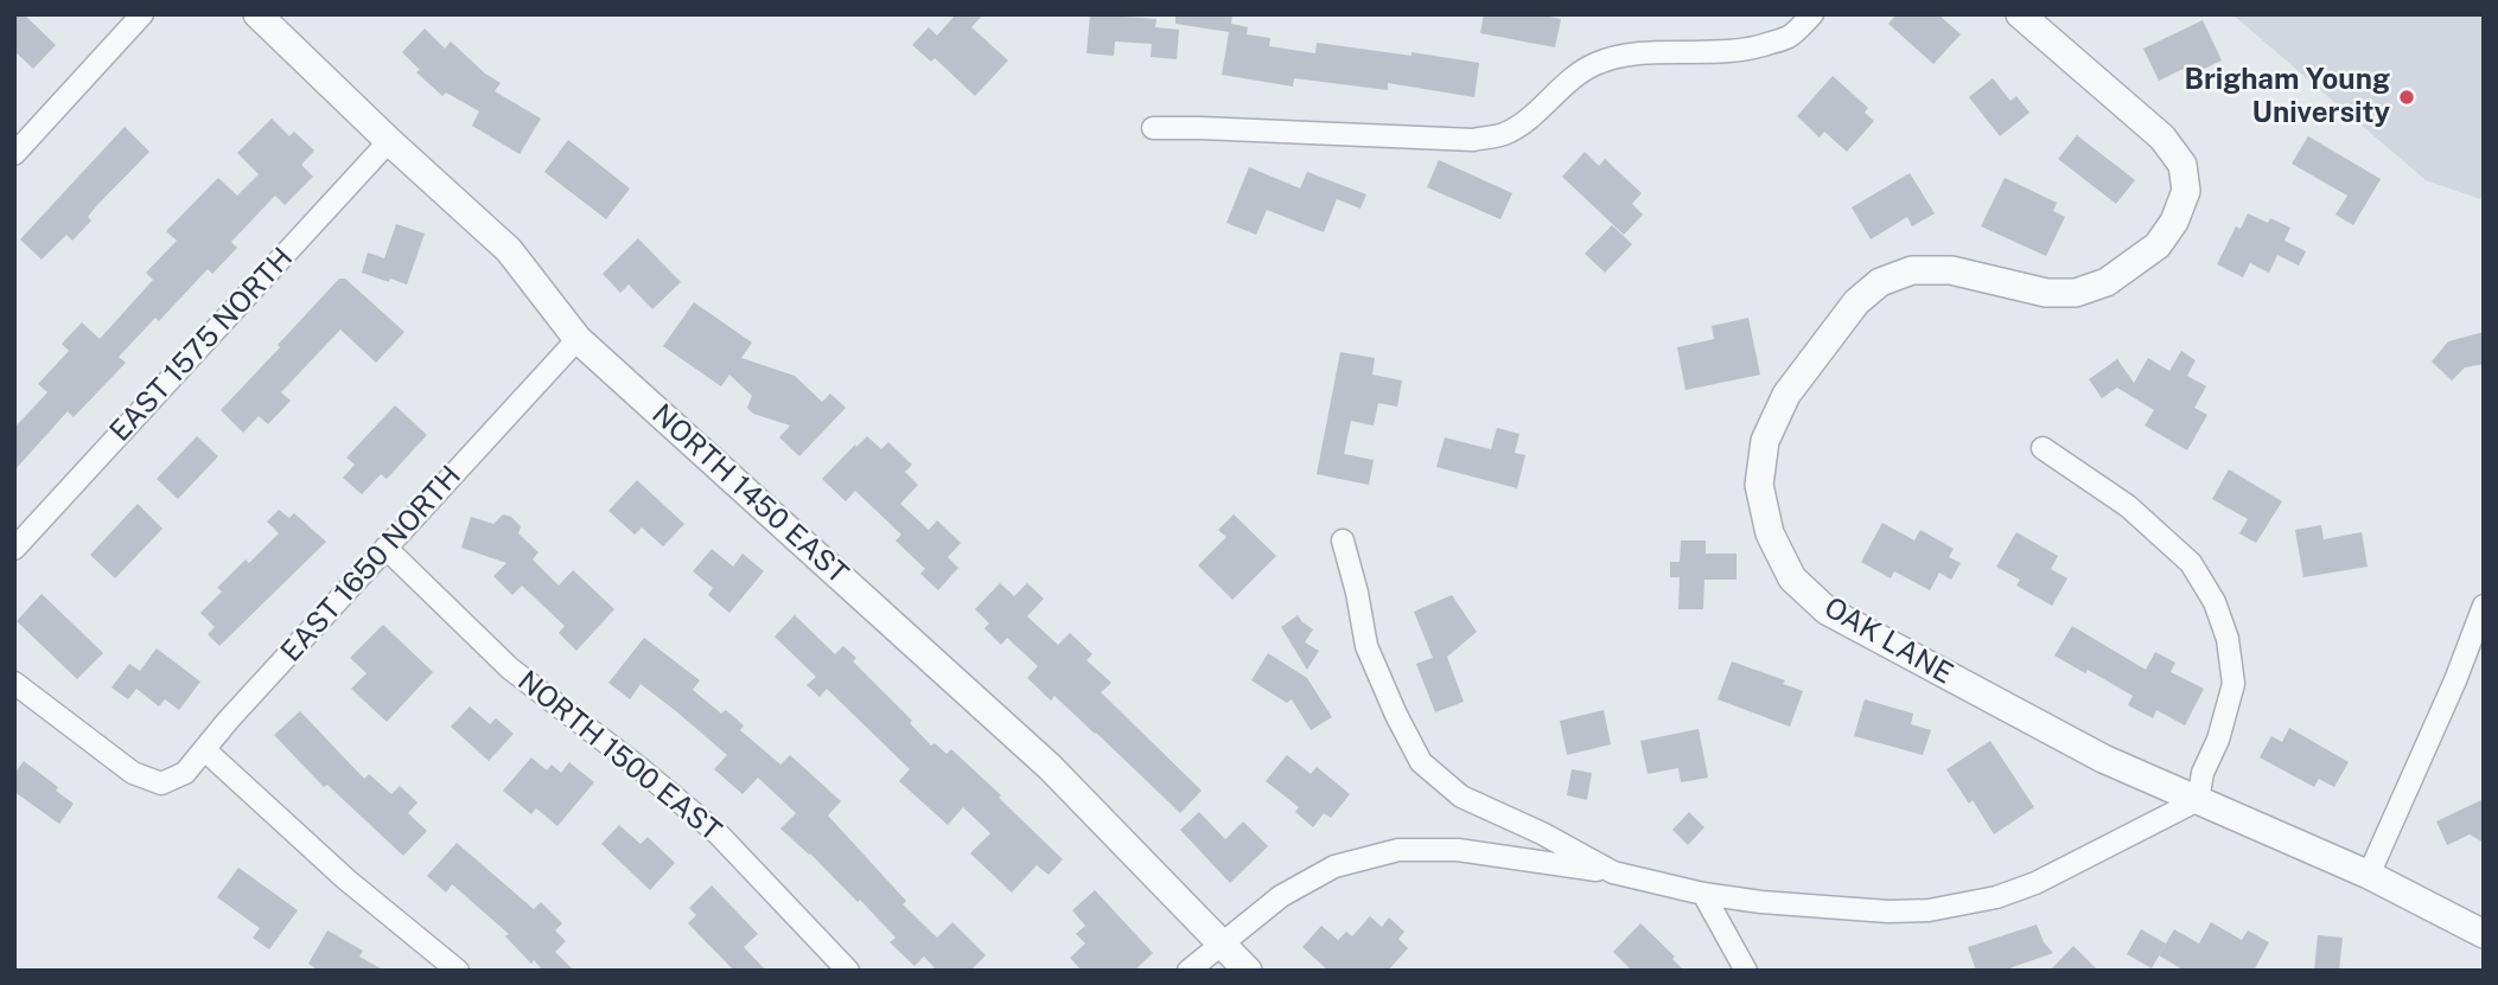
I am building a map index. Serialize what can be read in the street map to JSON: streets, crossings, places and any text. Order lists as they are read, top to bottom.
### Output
{
  "streets": {
    "street": [
      "EAST 1575 NORTH",
      "NORTH 1450 EAST",
      "EAST 1650 NORTH",
      "OAK LANE",
      "NORTH 1500 EAST"
    ]
  },
  "crossings": [
    ["EAST 1575 NORTH", "NORTH 1450 EAST"],
    ["NORTH 1450 EAST", "EAST 1650 NORTH"],
    ["EAST 1650 NORTH", "NORTH 1500 EAST"]
  ],
  "places": ["Brigham Young University"]
}
